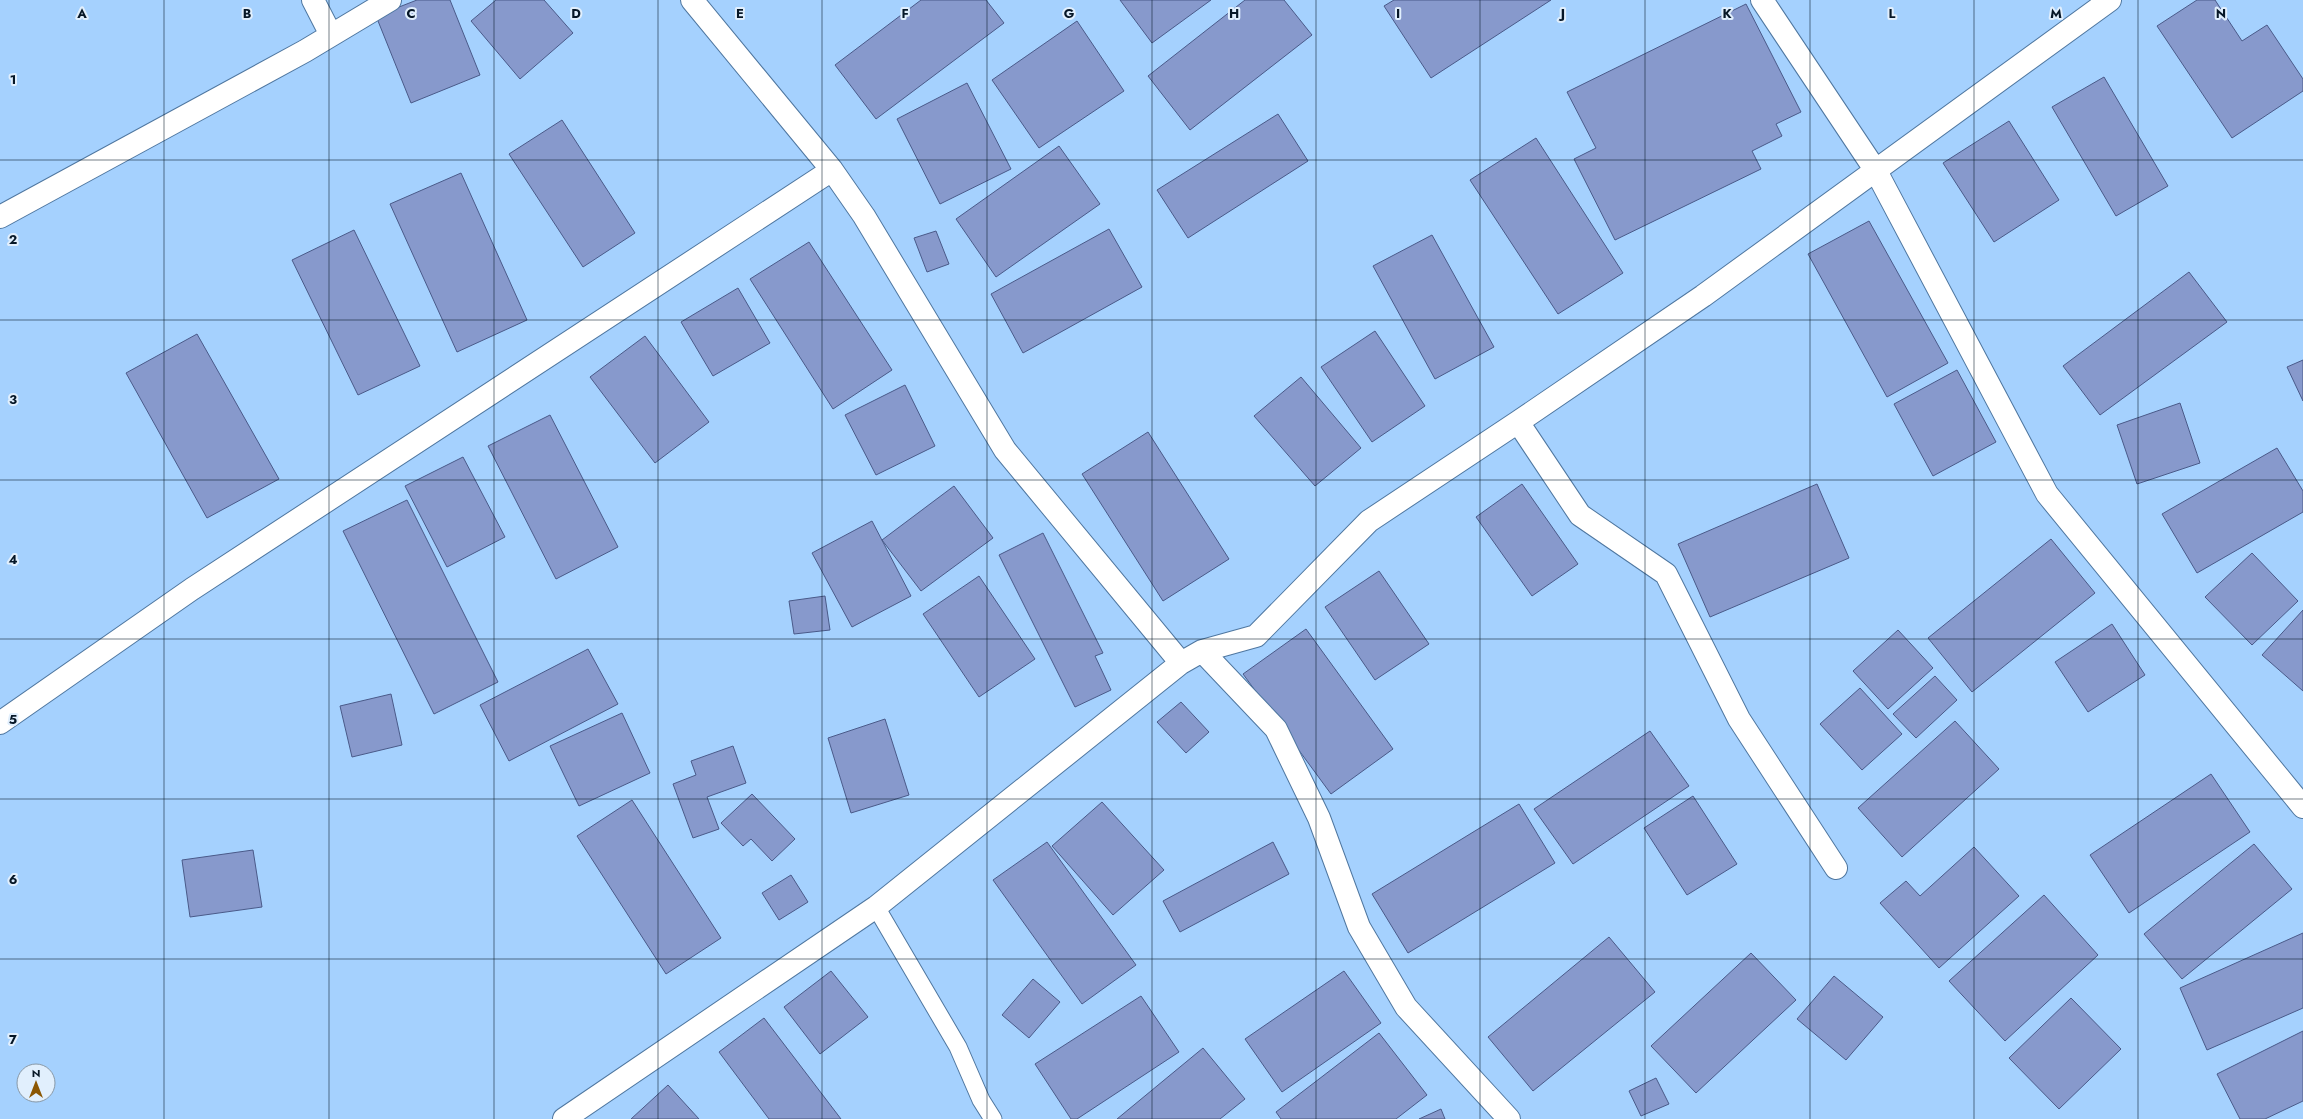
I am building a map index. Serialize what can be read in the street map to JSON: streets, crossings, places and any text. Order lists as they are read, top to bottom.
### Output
{
  "north": "top",
  "grid": {
    "columns": [
      "A",
      "B",
      "C",
      "D",
      "E",
      "F",
      "G",
      "H",
      "I",
      "J",
      "K",
      "L",
      "M",
      "N"
    ],
    "rows": [
      "1",
      "2",
      "3",
      "4",
      "5",
      "6",
      "7"
    ]
  }
}
